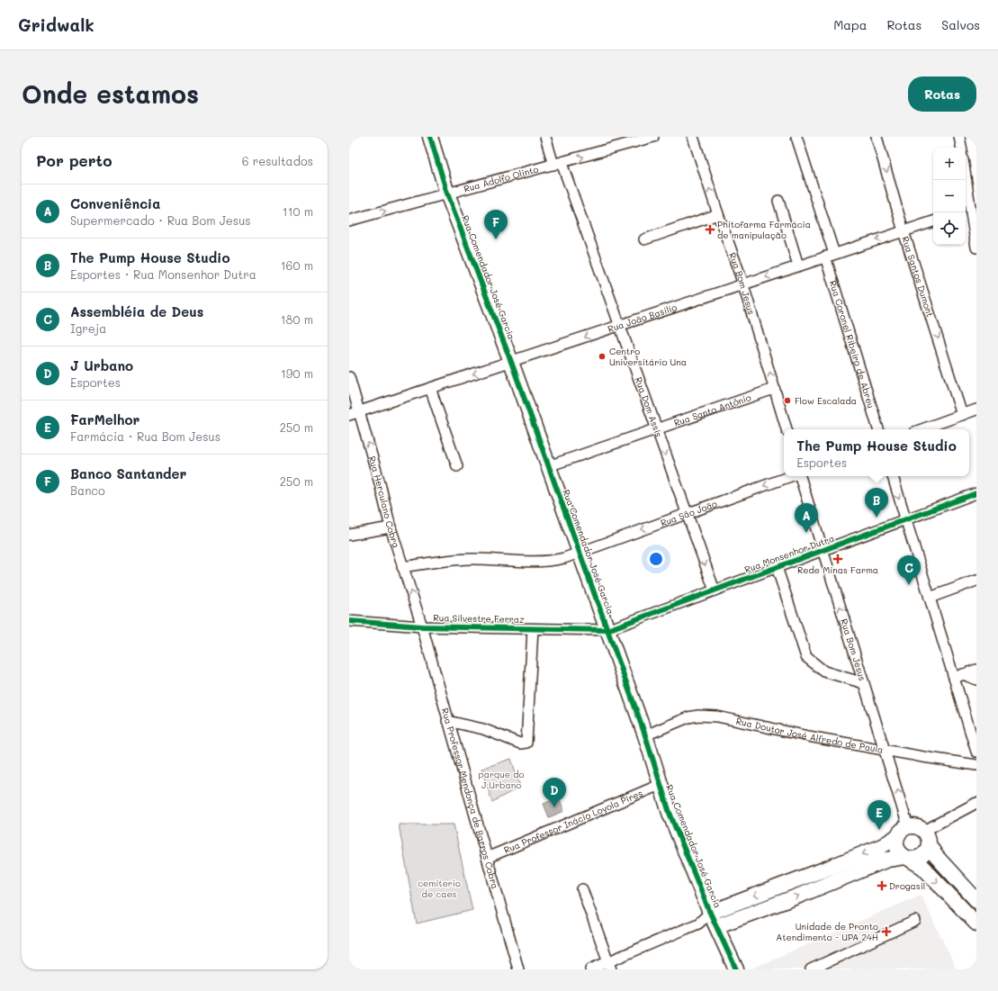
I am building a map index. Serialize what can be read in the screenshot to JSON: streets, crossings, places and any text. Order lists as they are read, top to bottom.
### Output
{
  "streets": {
    "street": [
      "Rua Adolfo Olinto",
      "Rua Santos Dumont",
      "Rua Comendador José Garcia",
      "Rua Bom Jesus",
      "Rua João Basílio",
      "Rua Coronel Ribeiro de Abreu",
      "Rua Dom Assis",
      "Rua Santo Antônio",
      "Rua Herculano Cobra",
      "Rua São João",
      "Rua Monsenhor Dutra",
      "Rua Silvestre Ferraz",
      "Rua Doutor José Alfredo de Paula",
      "Rua Professor Mendonça de Barros Cobra",
      "Rua Professor Inácio Loyola Pires"
    ]
  },
  "crossings": [
    ["Rua Adolfo Olinto", "Rua Comendador José Garcia"],
    ["Rua Adolfo Olinto", "Rua Dom Assis"],
    ["Rua Santos Dumont", "Rua João Basílio"],
    ["Rua Comendador José Garcia", "Rua João Basílio"],
    ["Rua Comendador José Garcia", "Rua Santo Antônio"],
    ["Rua Comendador José Garcia", "Rua São João"],
    ["Rua Comendador José Garcia", "Rua Monsenhor Dutra"],
    ["Rua Comendador José Garcia", "Rua Silvestre Ferraz"],
    ["Rua Comendador José Garcia", "Rua Doutor José Alfredo de Paula"],
    ["Rua Comendador José Garcia", "Rua Professor Inácio Loyola Pires"],
    ["Rua Bom Jesus", "Rua João Basílio"],
    ["Rua Bom Jesus", "Rua Santo Antônio"],
    ["Rua Bom Jesus", "Rua Monsenhor Dutra"],
    ["Rua Bom Jesus", "Rua Doutor José Alfredo de Paula"],
    ["Rua João Basílio", "Rua Coronel Ribeiro de Abreu"],
    ["Rua João Basílio", "Rua Dom Assis"],
    ["Rua João Basílio", "Rua Herculano Cobra"],
    ["Rua Dom Assis", "Rua Santo Antônio"],
    ["Rua Dom Assis", "Rua São João"],
    ["Rua Dom Assis", "Rua Monsenhor Dutra"],
    ["Rua Herculano Cobra", "Rua São João"],
    ["Rua Herculano Cobra", "Rua Silvestre Ferraz"],
    ["Rua Herculano Cobra", "Rua Professor Mendonça de Barros Cobra"],
    ["Rua Monsenhor Dutra", "Rua Silvestre Ferraz"],
    ["Rua Silvestre Ferraz", "Rua Professor Mendonça de Barros Cobra"],
    ["Rua Professor Mendonça de Barros Cobra", "Rua Professor Inácio Loyola Pires"]
  ],
  "one_way": [
    "Rua Adolfo Olinto",
    "Rua Santos Dumont",
    "Rua João Basílio",
    "Rua Dom Assis",
    "Rua São João"
  ],
  "parks": ["parque do J.Urbano", "cemiterio de caes"],
  "places": {
    "health": [
      "Phitofarma Farmácia de manipulação",
      "Rede Minas Farma",
      "Drogasil",
      "Unidade de Pronto Atendimento - UPA 24H"
    ],
    "other": ["Centro Universitário Una", "Flow Escalada"]
  },
  "page": {
    "header": "Gridwalk",
    "nav": ["Mapa", "Rotas", "Salvos"],
    "buttons": "Rotas",
    "title": "Onde estamos",
    "heading": ["Por perto", "6 resultados"],
    "map_buttons": ["+", "−"],
    "list": [
      {
        "mark": "A",
        "name": "Conveniência",
        "note": "Supermercado · Rua Bom Jesus",
        "value": "110 m"
      },
      {
        "mark": "B",
        "name": "The Pump House Studio",
        "note": "Esportes · Rua Monsenhor Dutra",
        "value": "160 m"
      },
      {
        "mark": "C",
        "name": "Assembléia de Deus",
        "note": "Igreja",
        "value": "180 m"
      },
      {
        "mark": "D",
        "name": "J Urbano",
        "note": "Esportes",
        "value": "190 m"
      },
      {
        "mark": "E",
        "name": "FarMelhor",
        "note": "Farmácia · Rua Bom Jesus",
        "value": "250 m"
      },
      {
        "mark": "F",
        "name": "Banco Santander",
        "note": "Banco",
        "value": "250 m"
      }
    ],
    "pins": [
      "F",
      "B",
      "A",
      "C",
      "D",
      "E"
    ],
    "popup": ["The Pump House Studio", "Esportes"]
  }
}
